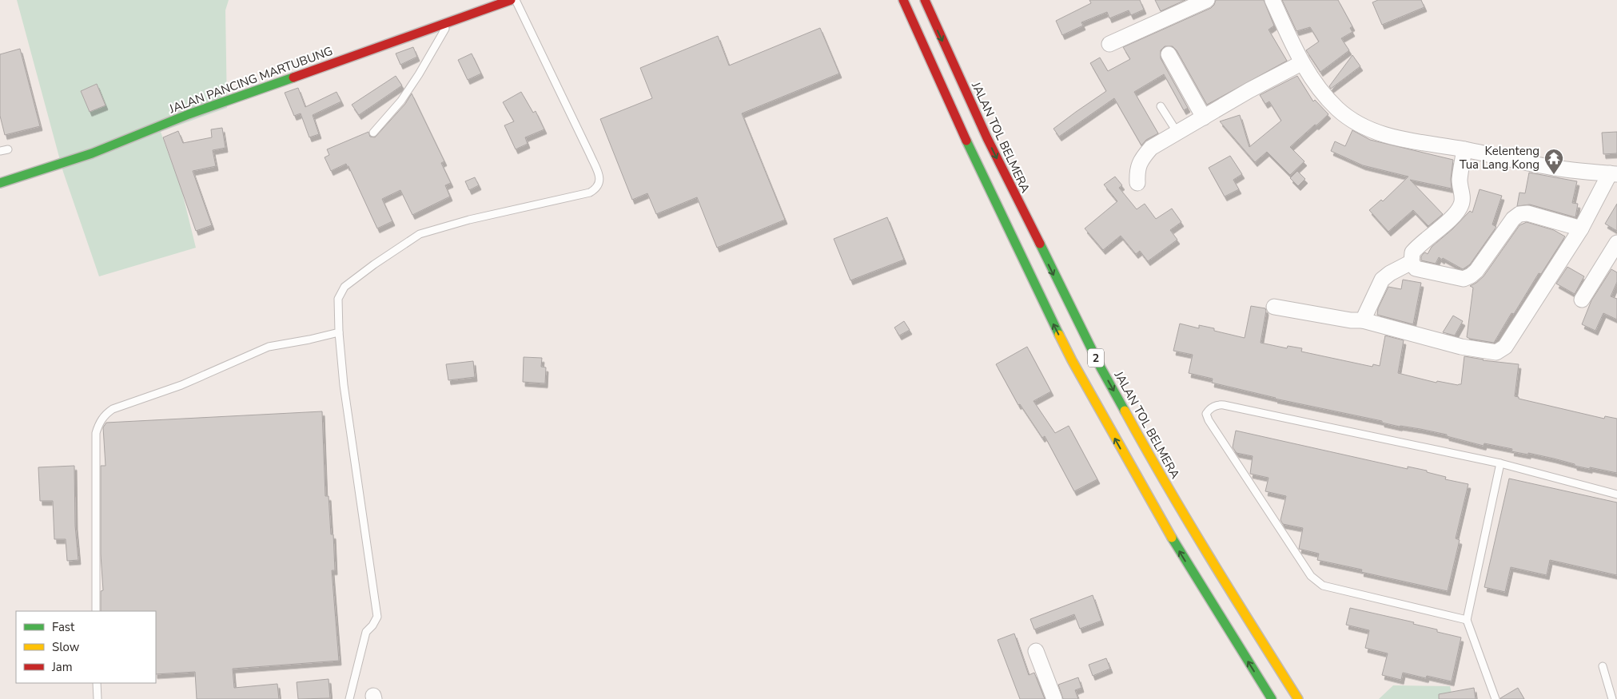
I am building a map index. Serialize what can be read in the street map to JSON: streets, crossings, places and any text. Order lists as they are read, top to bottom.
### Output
{
  "streets": {
    "main road": ["JALAN PANCING MARTUBUNG", "JALAN TOL BELMERA", "2"]
  },
  "places": {
    "temple": ["Kelenteng Tua Lang Kong"]
  },
  "legend": ["Fast", "Slow", "Jam"]
}
